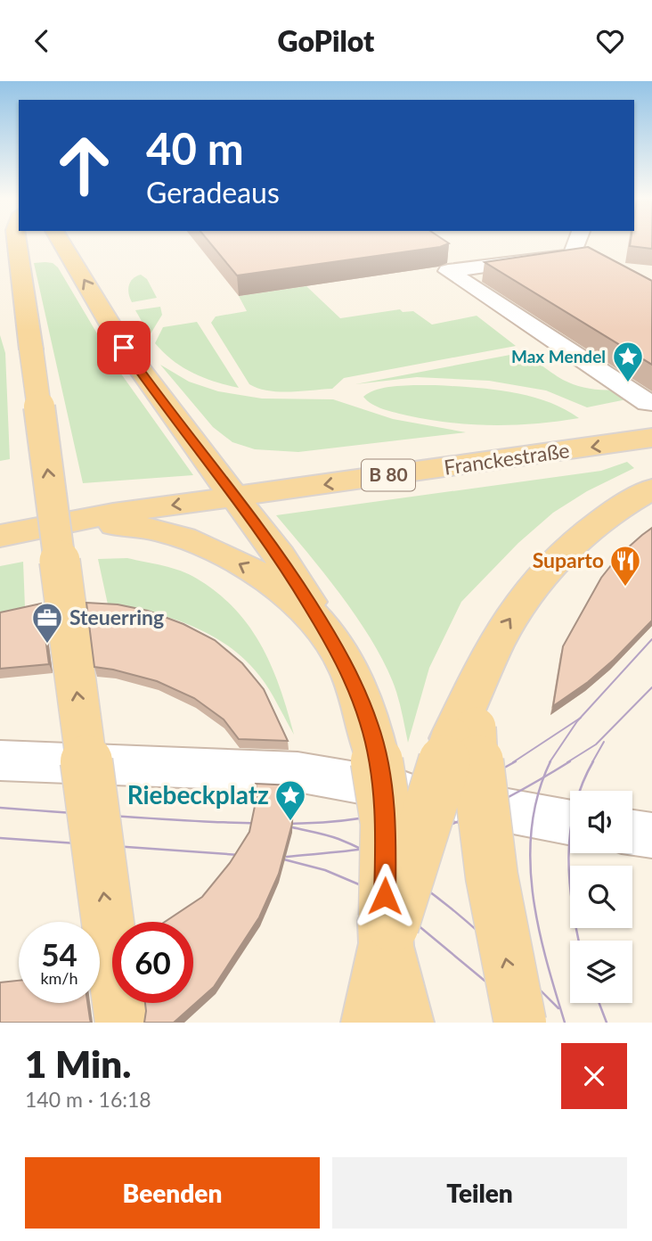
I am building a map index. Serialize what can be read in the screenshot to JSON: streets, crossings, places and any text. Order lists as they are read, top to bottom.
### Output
{
  "streets": {
    "main road": ["Franckestraße", "B 80"]
  },
  "crossings": [
    ["Franckestraße", "B 80"]
  ],
  "one_way": ["Franckestraße"],
  "places": {
    "place": ["Max Mendel", "Riebeckplatz"],
    "restaurant": ["Suparto"],
    "office": ["Steuerring"]
  },
  "page": {
    "header": "GoPilot",
    "turn": ["40 m", "Geradeaus"],
    "speed": "54 km/h",
    "limit": "60",
    "heading": ["1 Min.", "140 m · 16:18"],
    "buttons": ["Beenden", "Teilen"]
  }
}
